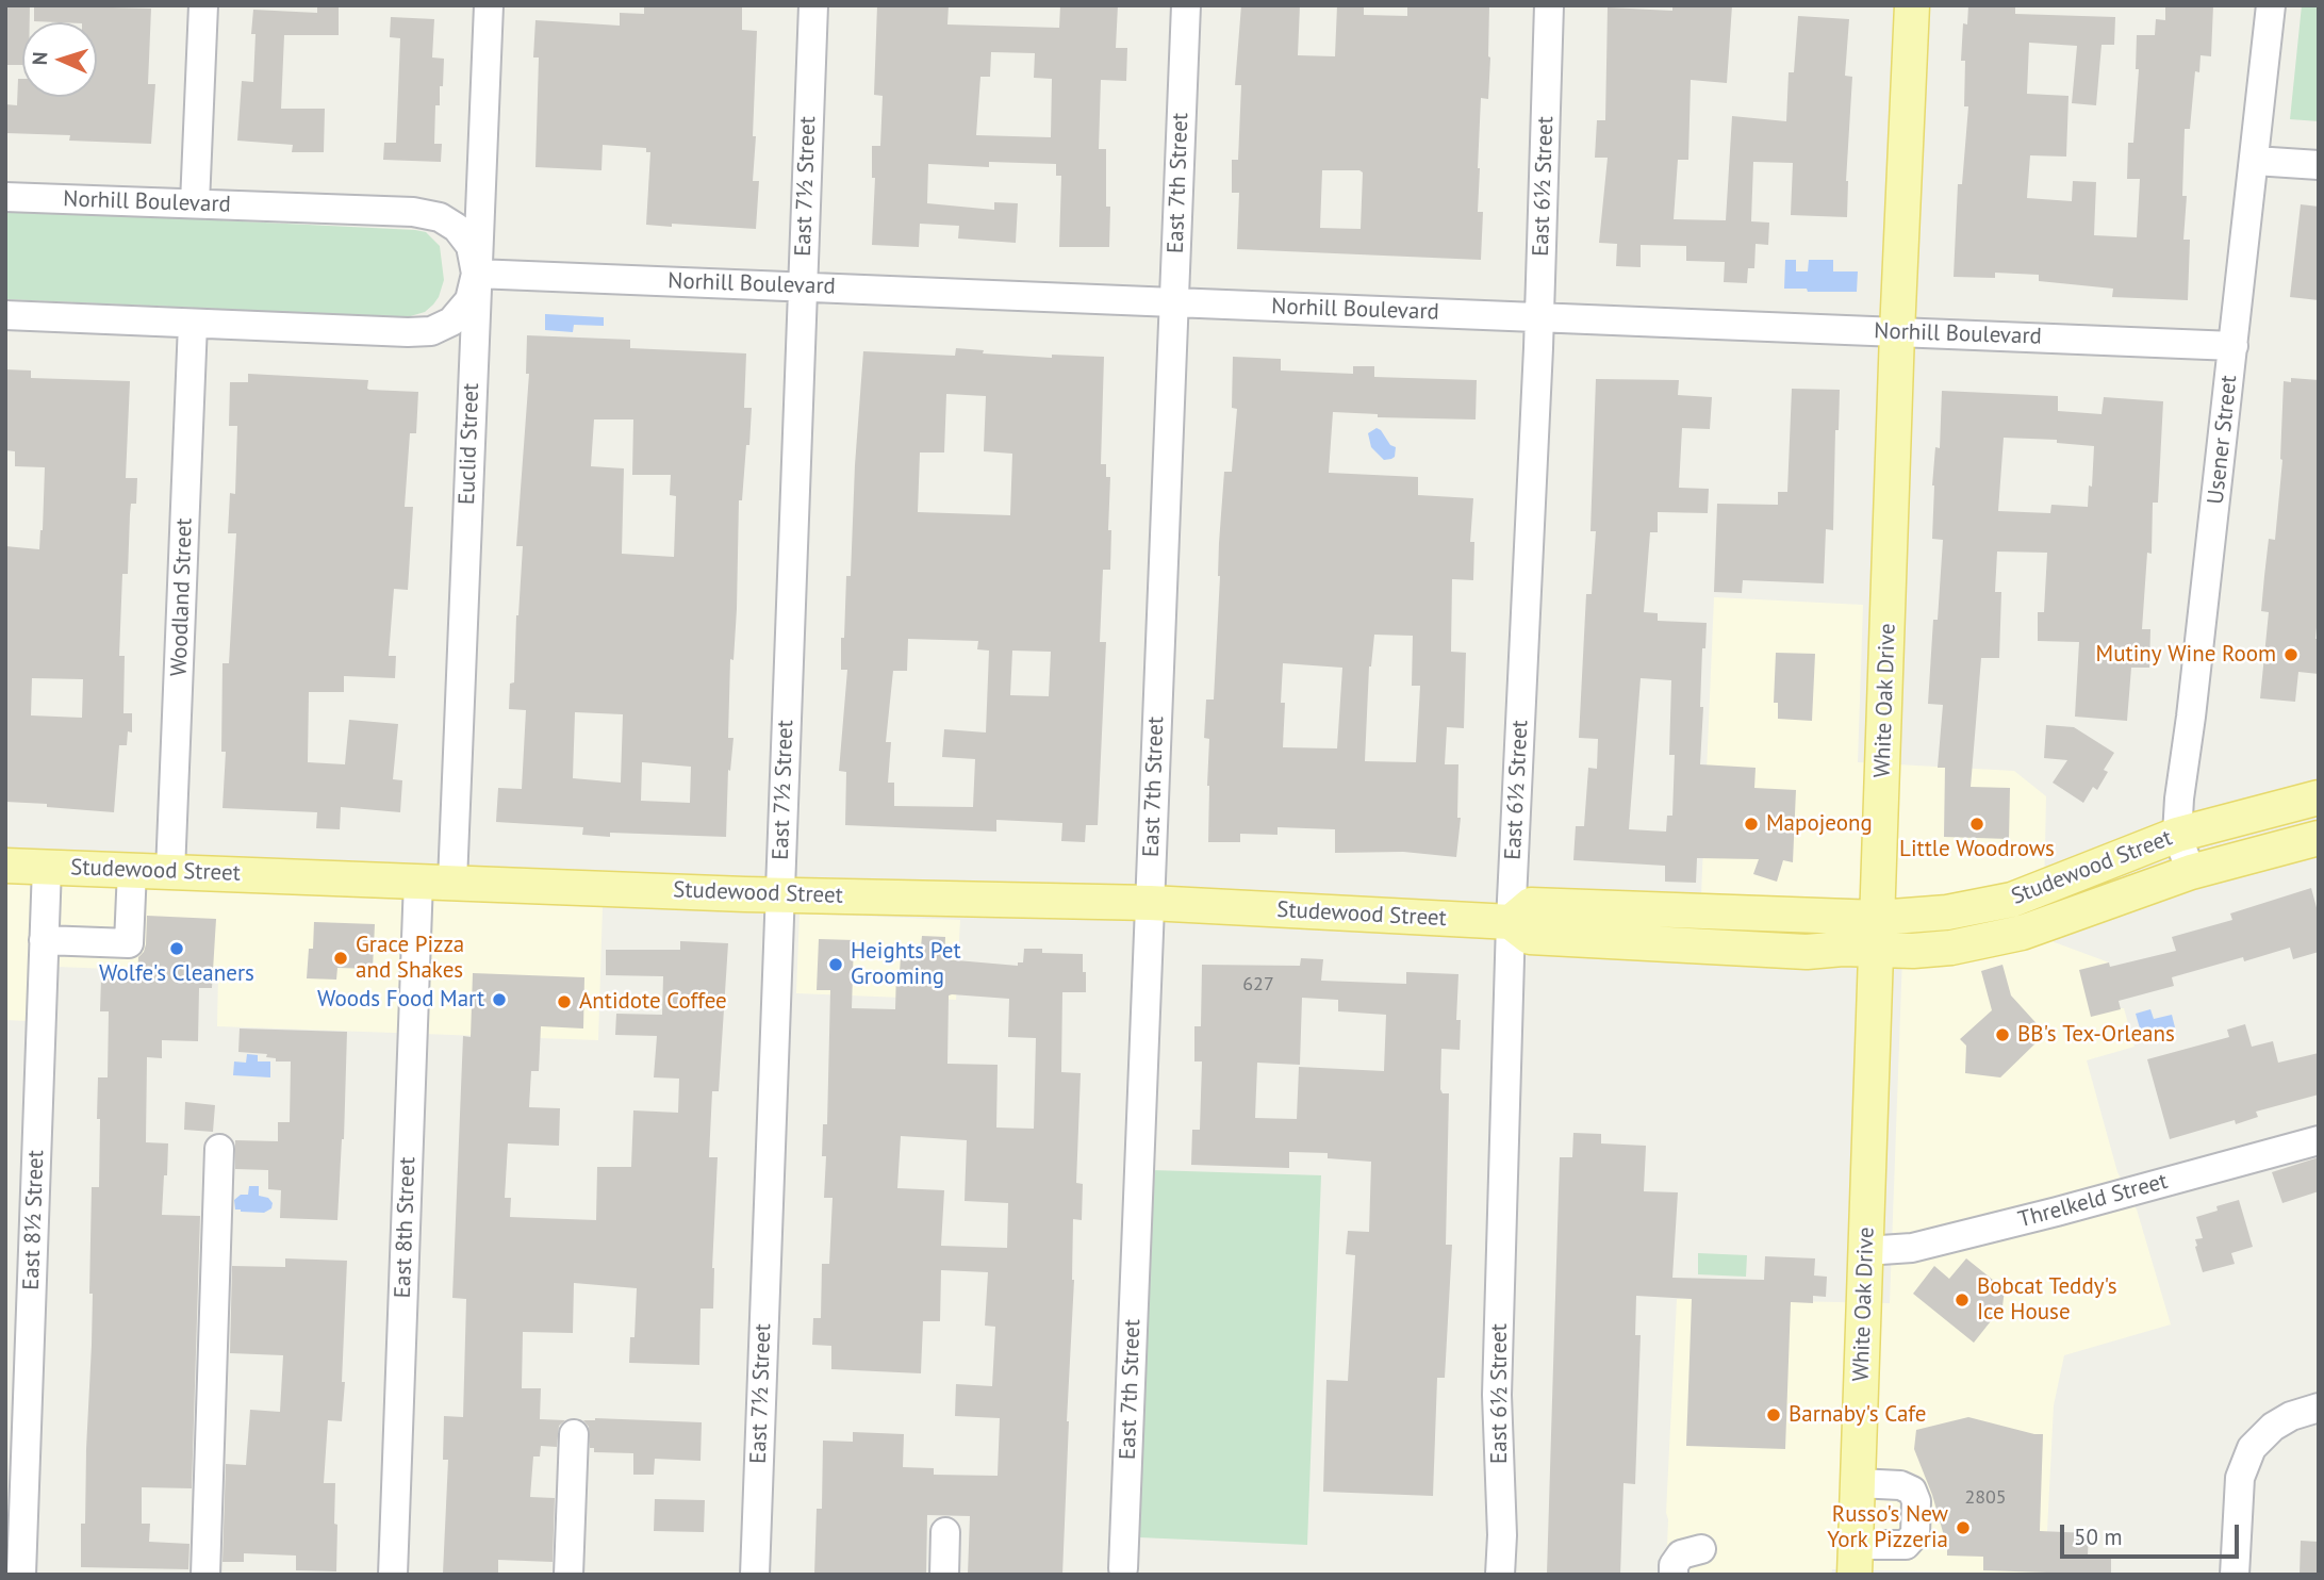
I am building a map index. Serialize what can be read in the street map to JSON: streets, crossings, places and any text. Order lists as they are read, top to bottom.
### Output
{
  "streets": {
    "main road": ["White Oak Drive", "Studewood Street"],
    "street": [
      "East 7th Street",
      "East 7½ Street",
      "East 6½ Street",
      "Norhill Boulevard",
      "Usener Street",
      "Euclid Street",
      "Woodland Street",
      "Threlkeld Street",
      "East 8½ Street",
      "East 8th Street"
    ]
  },
  "crossings": [
    ["East 7th Street", "Norhill Boulevard"],
    ["East 7th Street", "Studewood Street"],
    ["East 7½ Street", "Norhill Boulevard"],
    ["East 7½ Street", "Studewood Street"],
    ["East 6½ Street", "Norhill Boulevard"],
    ["East 6½ Street", "Studewood Street"],
    ["Norhill Boulevard", "Usener Street"],
    ["Norhill Boulevard", "Euclid Street"],
    ["Norhill Boulevard", "White Oak Drive"],
    ["Usener Street", "Studewood Street"],
    ["Euclid Street", "Studewood Street"],
    ["Woodland Street", "Studewood Street"],
    ["White Oak Drive", "Studewood Street"],
    ["White Oak Drive", "Threlkeld Street"],
    ["Studewood Street", "East 8½ Street"],
    ["Studewood Street", "East 8th Street"]
  ],
  "places": [
    "Mutiny Wine Room",
    "Mapojeong",
    "Little Woodrows",
    "Wolfe's Cleaners",
    "Grace Pizza and Shakes",
    "Heights Pet Grooming",
    "Woods Food Mart",
    "Antidote Coffee",
    "BB's Tex-Orleans",
    "Bobcat Teddy's Ice House",
    "Barnaby's Cafe",
    "Russo's New York Pizzeria"
  ],
  "house_numbers": ["627", "2805"],
  "scale_bar": "50 m",
  "north": "left"
}
